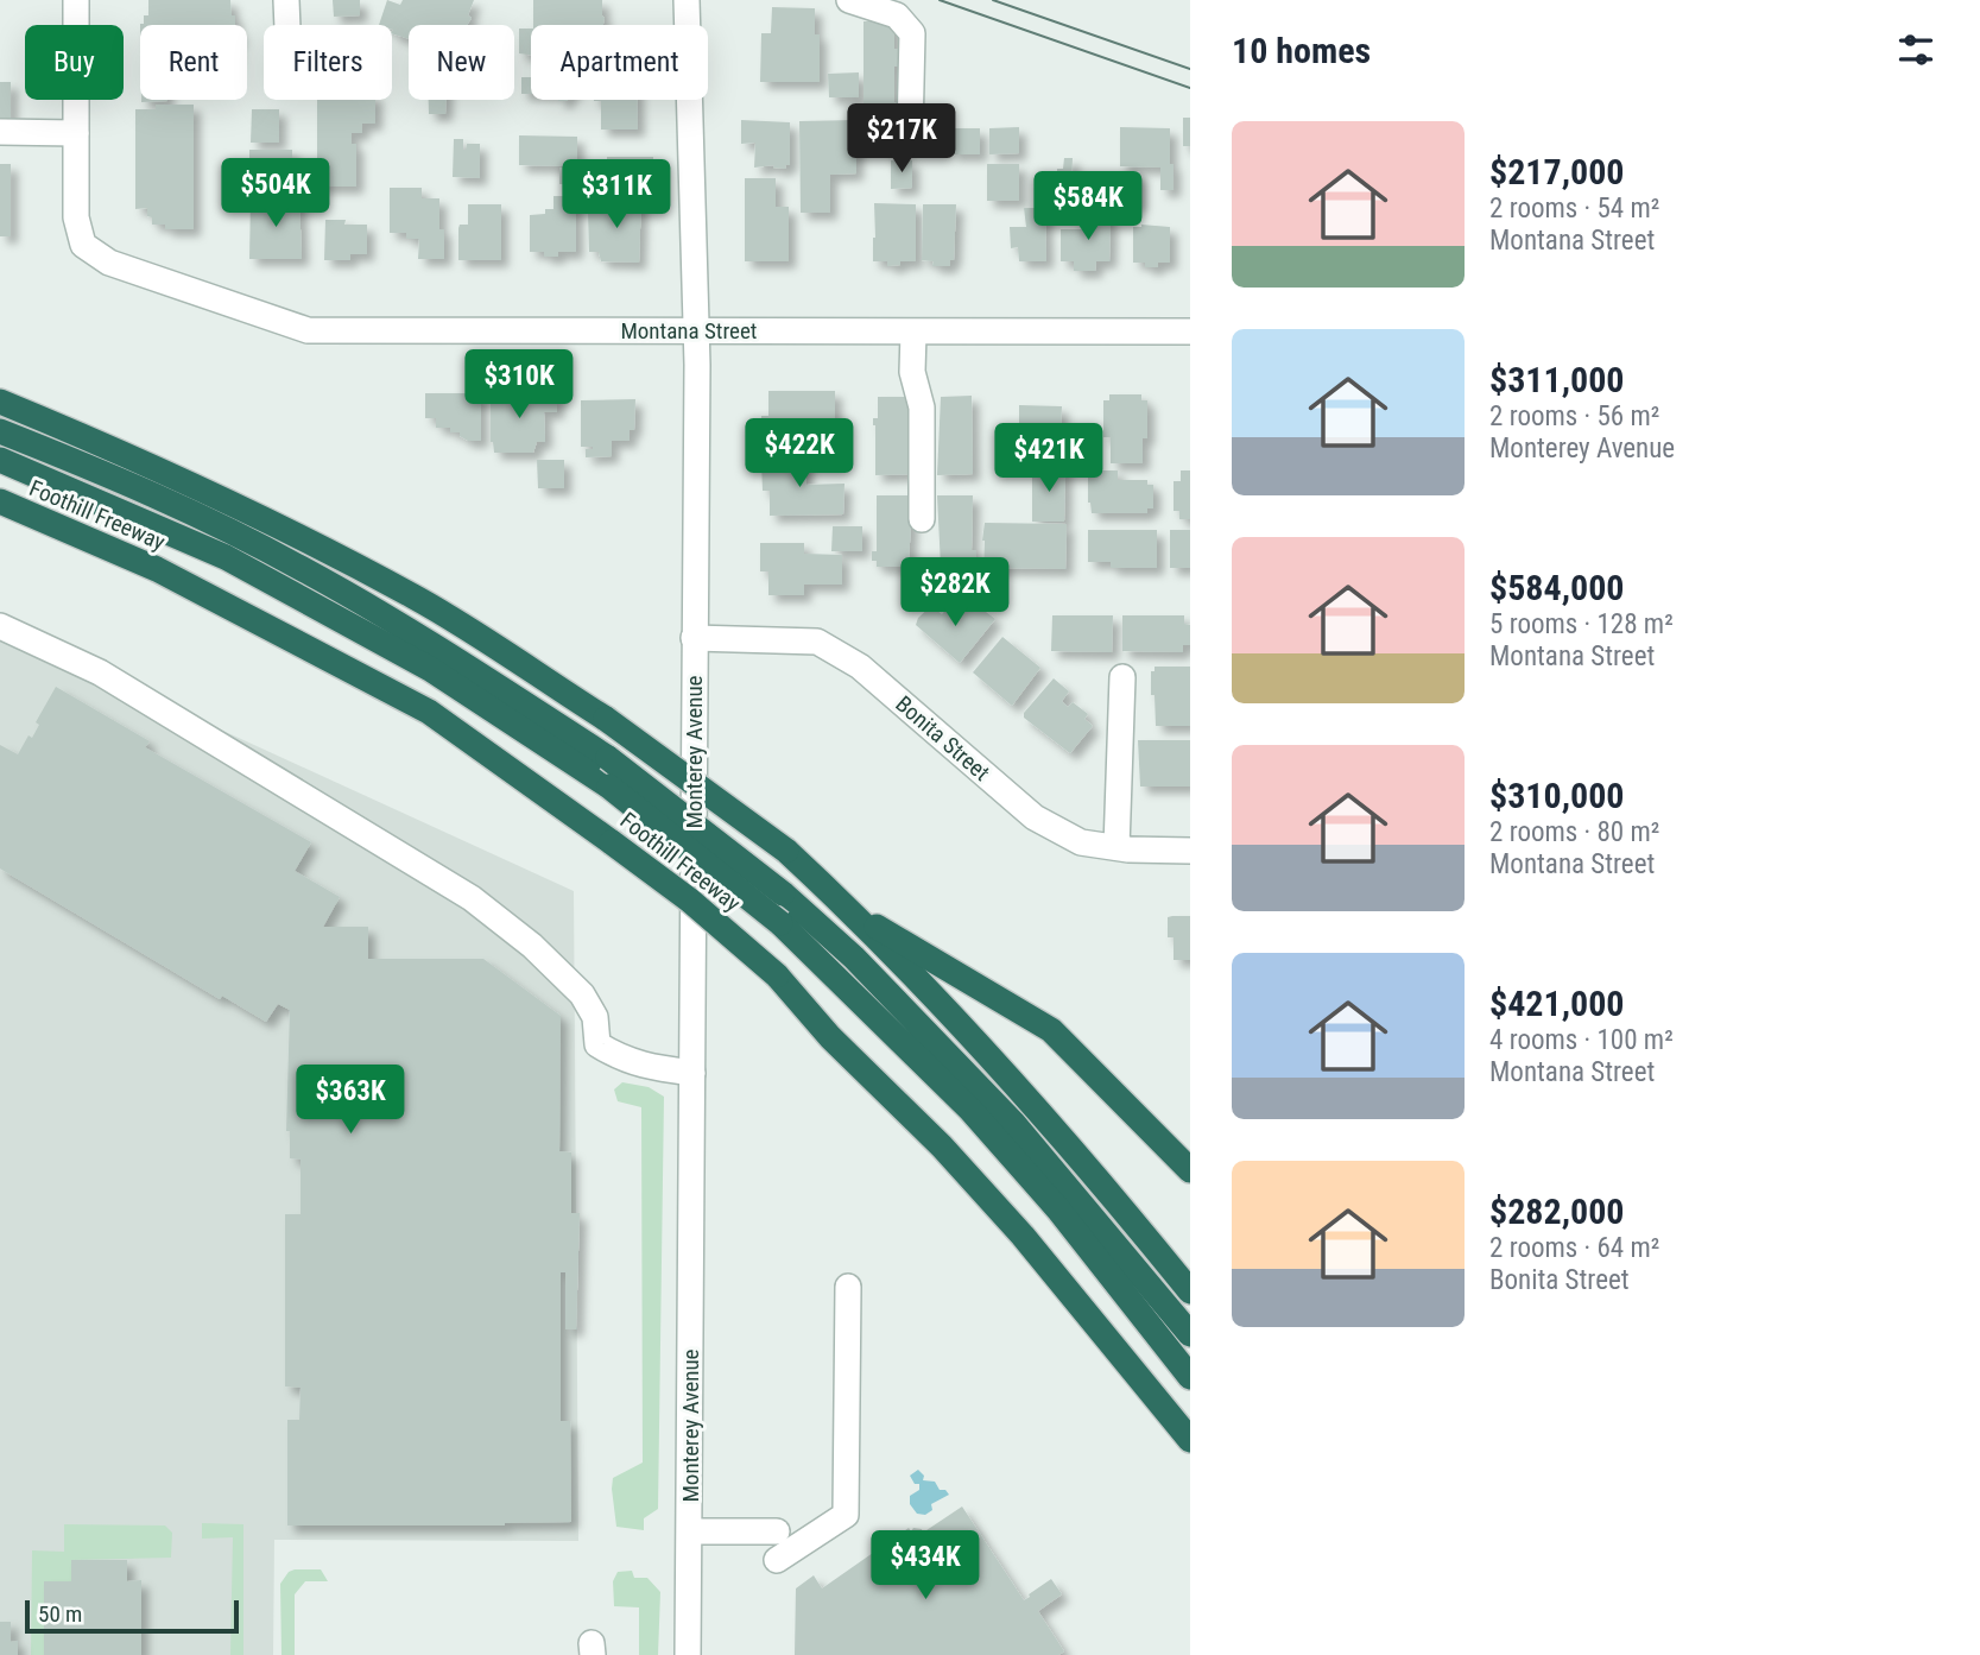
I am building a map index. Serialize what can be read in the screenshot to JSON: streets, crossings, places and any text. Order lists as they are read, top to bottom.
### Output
{
  "streets": {
    "highway": ["Foothill Freeway"],
    "street": ["Montana Street", "Bonita Street", "Monterey Avenue"]
  },
  "crossings": [
    ["Montana Street", "Monterey Avenue"],
    ["Bonita Street", "Monterey Avenue"]
  ],
  "scale_bar": "50 m",
  "page": {
    "heading": "10 homes",
    "chip": [
      "Buy",
      "Rent",
      "Filters",
      "New",
      "Apartment"
    ],
    "list": [
      {
        "name": "$217,000",
        "note": "2 rooms · 54 m² · Montana Street"
      },
      {
        "name": "$311,000",
        "note": "2 rooms · 56 m² · Monterey Avenue"
      },
      {
        "name": "$584,000",
        "note": "5 rooms · 128 m² · Montana Street"
      },
      {
        "name": "$310,000",
        "note": "2 rooms · 80 m² · Montana Street"
      },
      {
        "name": "$421,000",
        "note": "4 rooms · 100 m² · Montana Street"
      },
      {
        "name": "$282,000",
        "note": "2 rooms · 64 m² · Bonita Street"
      }
    ],
    "price": [
      "$217K",
      "$504K",
      "$311K",
      "$584K",
      "$310K",
      "$422K",
      "$421K",
      "$282K",
      "$363K",
      "$434K"
    ],
    "scale": "50 m"
  }
}
